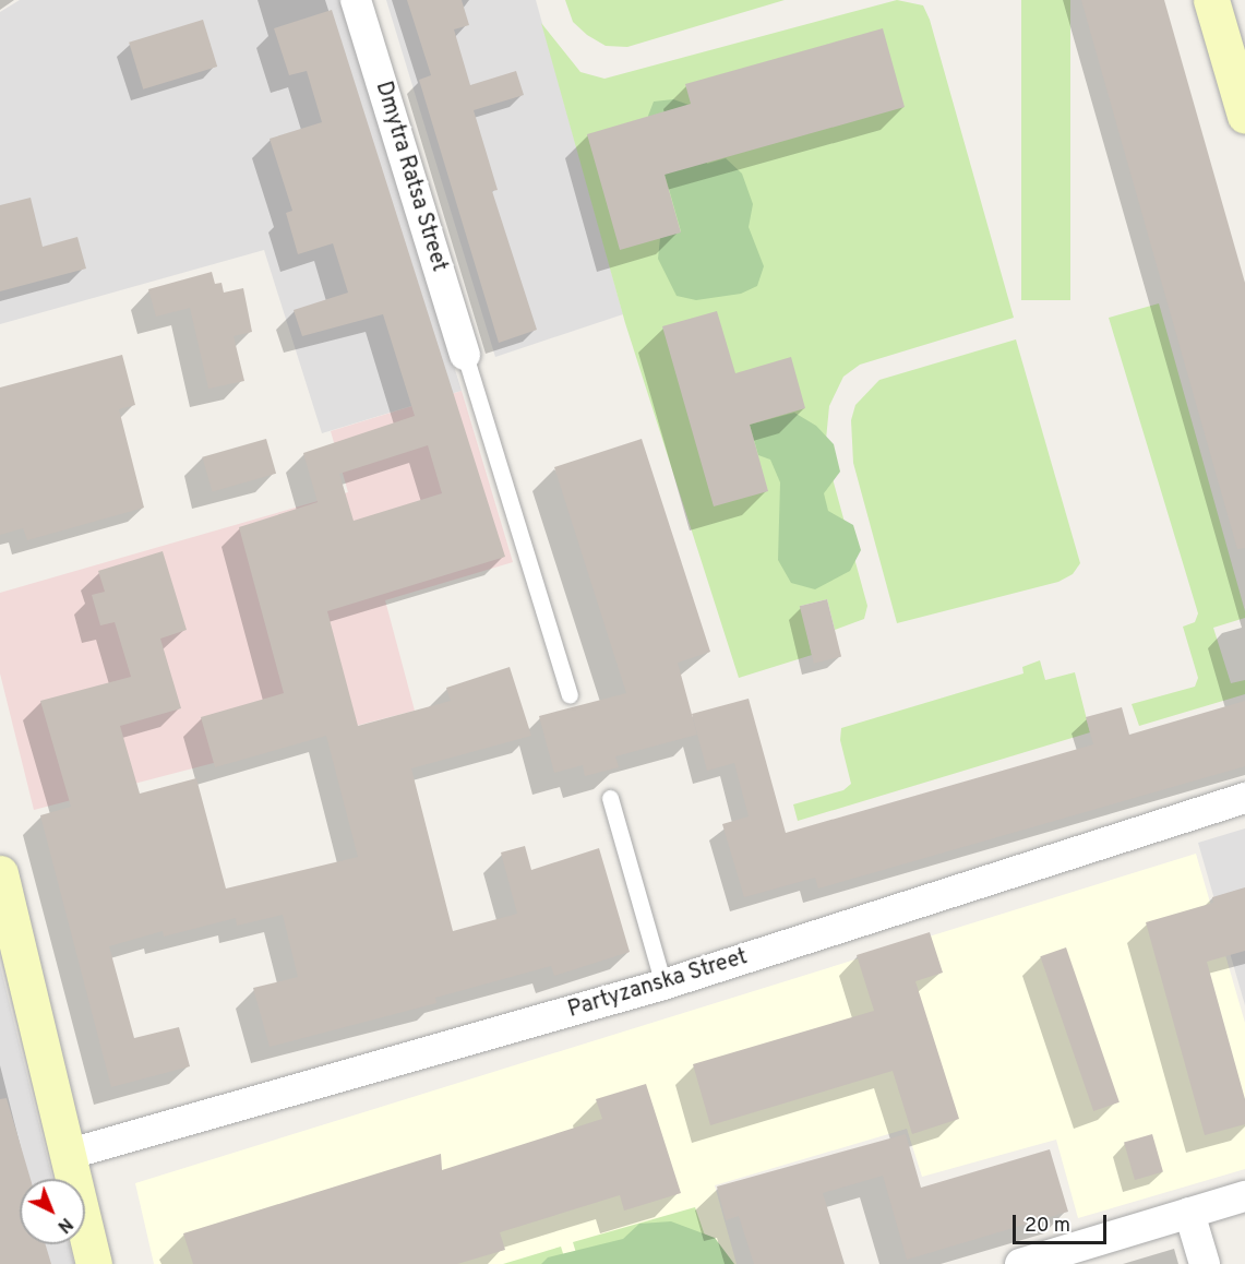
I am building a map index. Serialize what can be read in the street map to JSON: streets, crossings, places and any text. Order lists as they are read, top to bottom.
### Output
{
  "streets": {
    "street": ["Dmytra Ratsa Street", "Partyzanska Street"]
  },
  "scale_bar": "20 m",
  "north": "bottom right"
}
